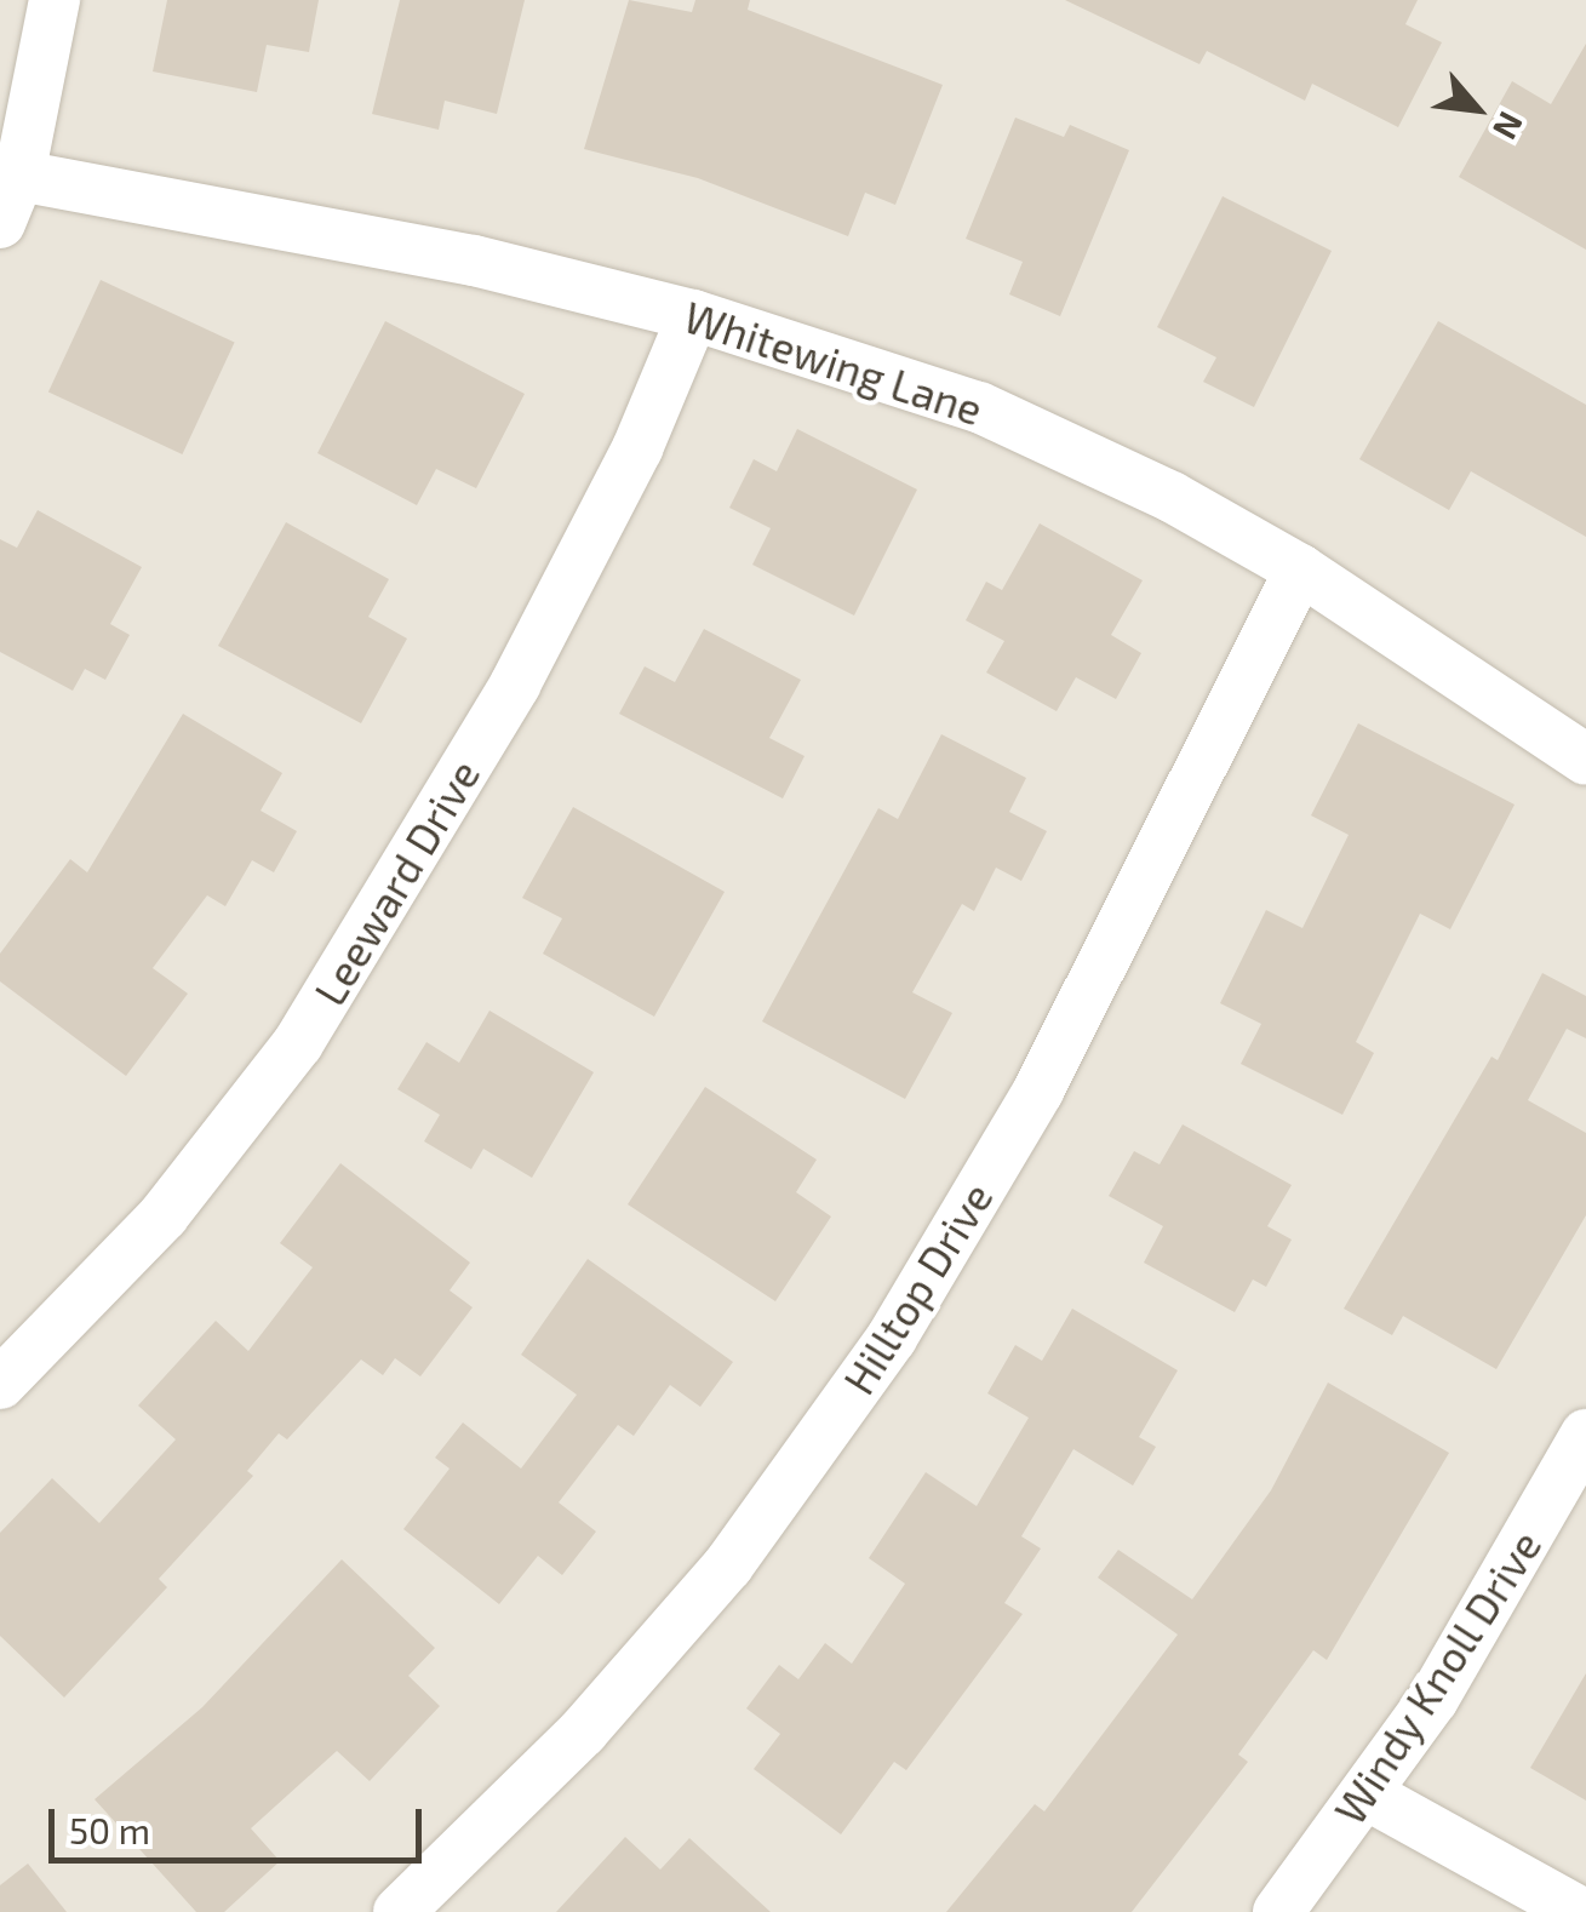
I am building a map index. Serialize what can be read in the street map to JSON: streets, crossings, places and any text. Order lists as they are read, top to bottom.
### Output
{
  "streets": {
    "street": [
      "Whitewing Lane",
      "Leeward Drive",
      "Hilltop Drive",
      "Windy Knoll Drive"
    ]
  },
  "crossings": [
    ["Whitewing Lane", "Leeward Drive"],
    ["Whitewing Lane", "Hilltop Drive"]
  ],
  "scale_bar": "50 m",
  "north": "bottom right"
}
